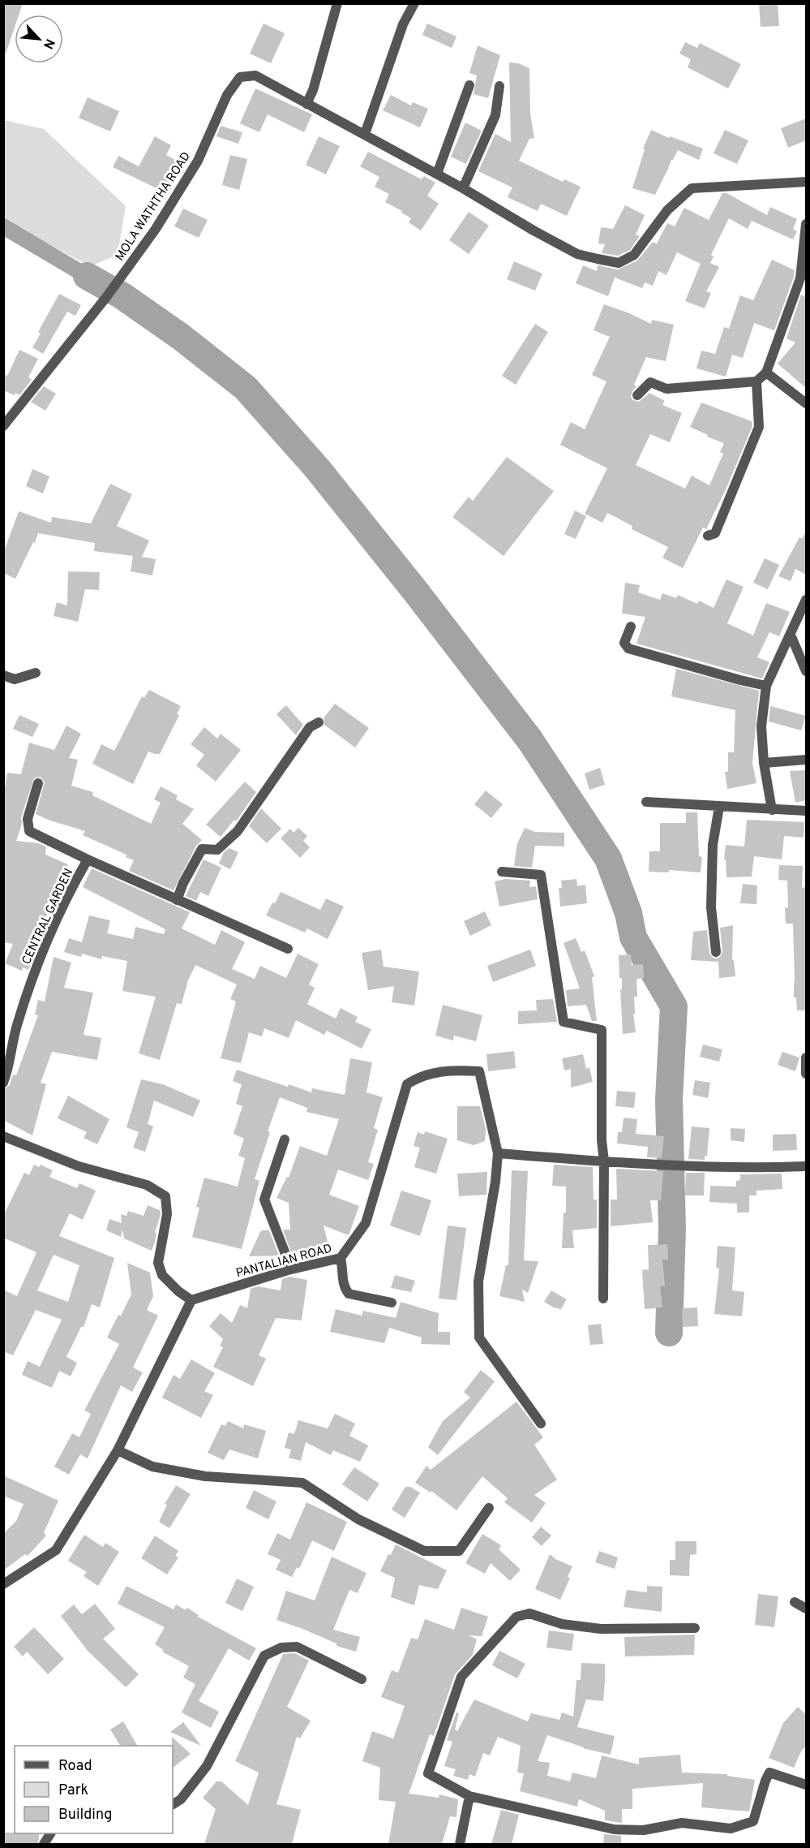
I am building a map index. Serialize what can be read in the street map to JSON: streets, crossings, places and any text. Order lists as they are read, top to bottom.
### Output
{
  "streets": {
    "street": ["MOLA WATHTHA ROAD", "CENTRAL GARDEN", "PANTALIAN ROAD"]
  },
  "legend": ["Road", "Park", "Building"],
  "north": "bottom right"
}
